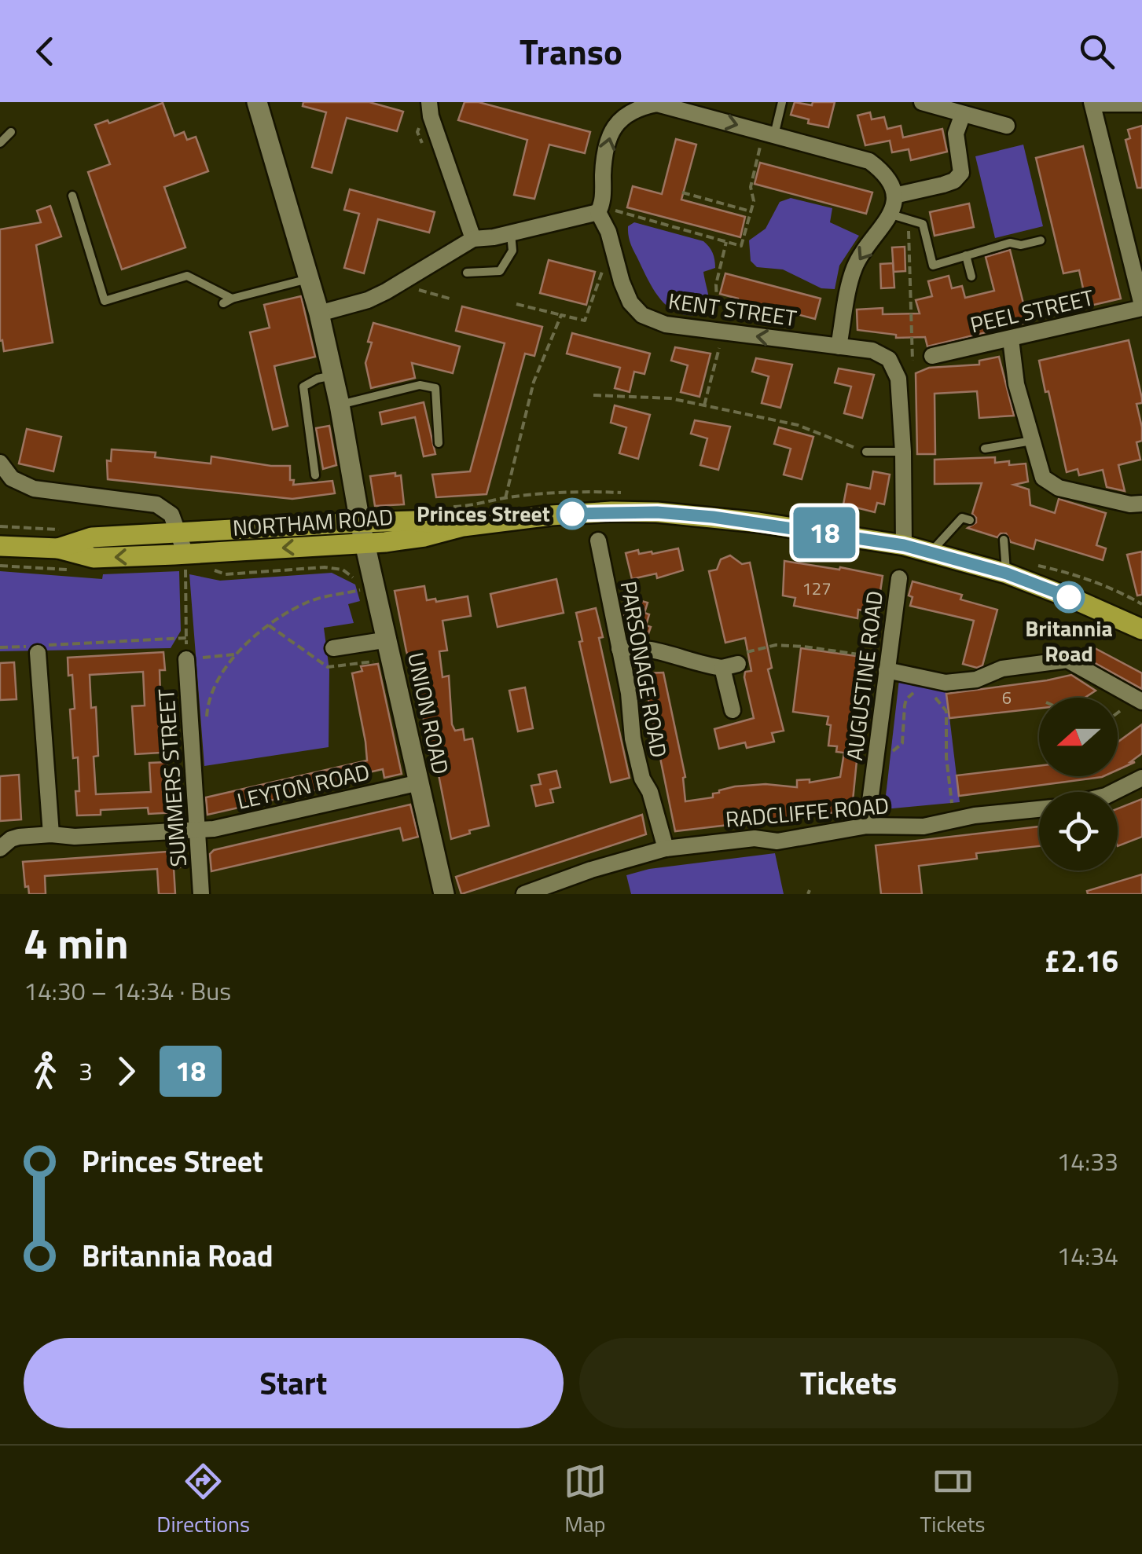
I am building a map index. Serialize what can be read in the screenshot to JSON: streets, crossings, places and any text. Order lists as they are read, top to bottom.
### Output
{
  "streets": {
    "main road": ["NORTHAM ROAD"],
    "street": [
      "KENT STREET",
      "PEEL STREET",
      "PARSONAGE ROAD",
      "AUGUSTINE ROAD",
      "UNION ROAD",
      "SUMMERS STREET",
      "LEYTON ROAD",
      "RADCLIFFE ROAD"
    ]
  },
  "crossings": [
    ["NORTHAM ROAD", "UNION ROAD"],
    ["PARSONAGE ROAD", "RADCLIFFE ROAD"],
    ["AUGUSTINE ROAD", "RADCLIFFE ROAD"],
    ["UNION ROAD", "LEYTON ROAD"],
    ["SUMMERS STREET", "LEYTON ROAD"]
  ],
  "places": ["Princes Street", "Britannia Road"],
  "lines": ["bus line 18"],
  "house_numbers": ["127", "6"],
  "north": "left",
  "page": {
    "header": "Transo",
    "on_map": "18",
    "heading": ["4 min", "14:30 – 14:34 · Bus", "£2.16"],
    "legs": ["3", "18"],
    "list": [
      {
        "name": "Princes Street",
        "value": "14:33"
      },
      {
        "name": "Britannia Road",
        "value": "14:34"
      }
    ],
    "buttons": ["Start", "Tickets"],
    "tabs": ["Directions", "Map", "Tickets"]
  }
}
